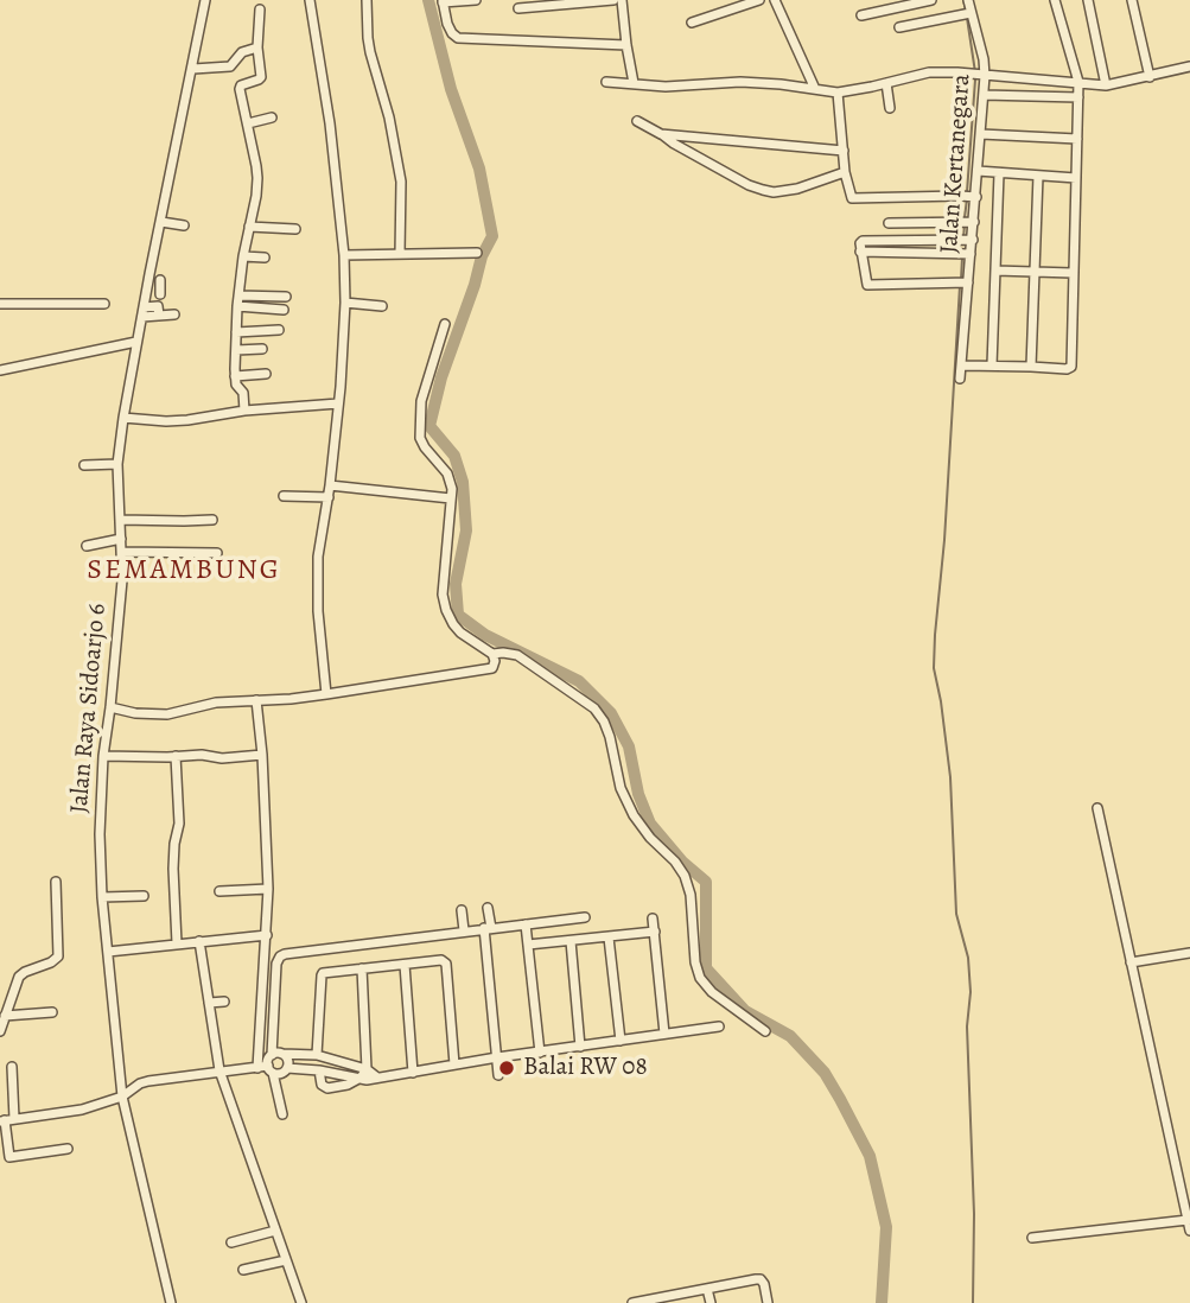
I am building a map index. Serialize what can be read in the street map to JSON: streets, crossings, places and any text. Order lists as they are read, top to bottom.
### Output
{
  "streets": {
    "street": ["Jalan Kertanegara", "Jalan Raya Sidoarjo 6"]
  },
  "districts": ["SEMAMBUNG"],
  "places": ["Balai RW 08"]
}
